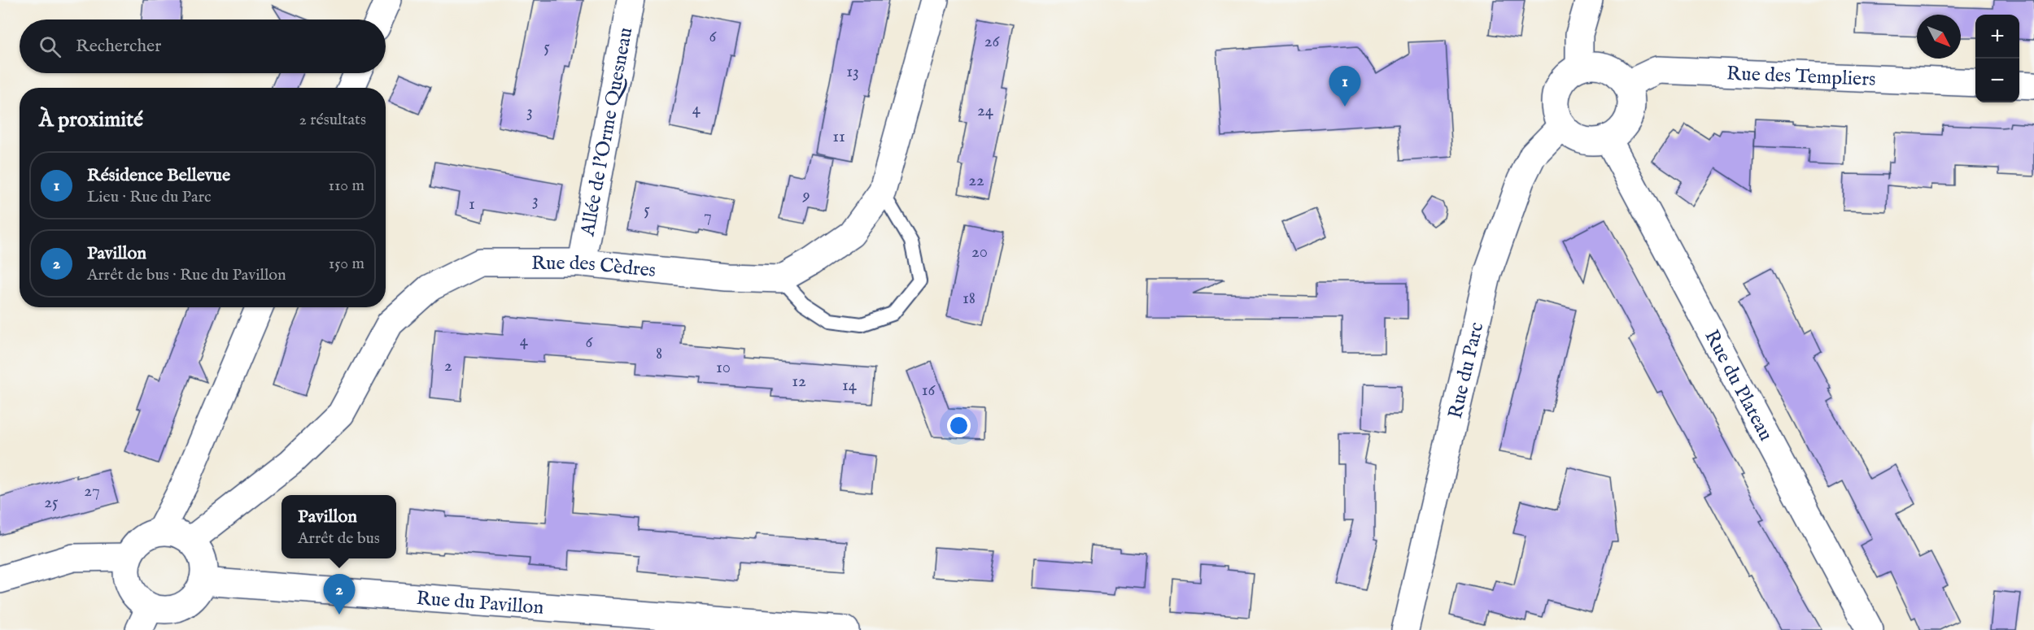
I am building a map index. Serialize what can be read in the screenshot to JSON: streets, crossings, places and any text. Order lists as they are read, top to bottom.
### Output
{
  "streets": {
    "street": [
      "Rue des Templiers",
      "Allée de l'Orme Quesneau",
      "Rue des Cèdres",
      "Rue du Parc",
      "Rue du Plateau",
      "Rue du Pavillon"
    ]
  },
  "crossings": [
    ["Rue des Templiers", "Rue du Parc"],
    ["Rue des Templiers", "Rue du Plateau"],
    ["Allée de l'Orme Quesneau", "Rue des Cèdres"],
    ["Rue des Cèdres", "Rue du Pavillon"],
    ["Rue du Parc", "Rue du Plateau"]
  ],
  "house_numbers": [
    "6",
    "26",
    "5",
    "13",
    "4",
    "24",
    "3",
    "11",
    "22",
    "9",
    "3",
    "1",
    "5",
    "7",
    "20",
    "18",
    "4",
    "6",
    "8",
    "2",
    "10",
    "12",
    "14",
    "16",
    "27",
    "25"
  ],
  "north": "bottom right",
  "page": {
    "map_buttons": ["+", "−"],
    "search": "Rechercher",
    "pins": ["1", "2"],
    "heading": ["À proximité", "2 résultats"],
    "list": [
      {
        "mark": "1",
        "name": "Résidence Bellevue",
        "note": "Lieu · Rue du Parc",
        "value": "110 m"
      },
      {
        "mark": "2",
        "name": "Pavillon",
        "note": "Arrêt de bus · Rue du Pavillon",
        "value": "150 m"
      }
    ],
    "popup": ["Pavillon", "Arrêt de bus"]
  }
}
